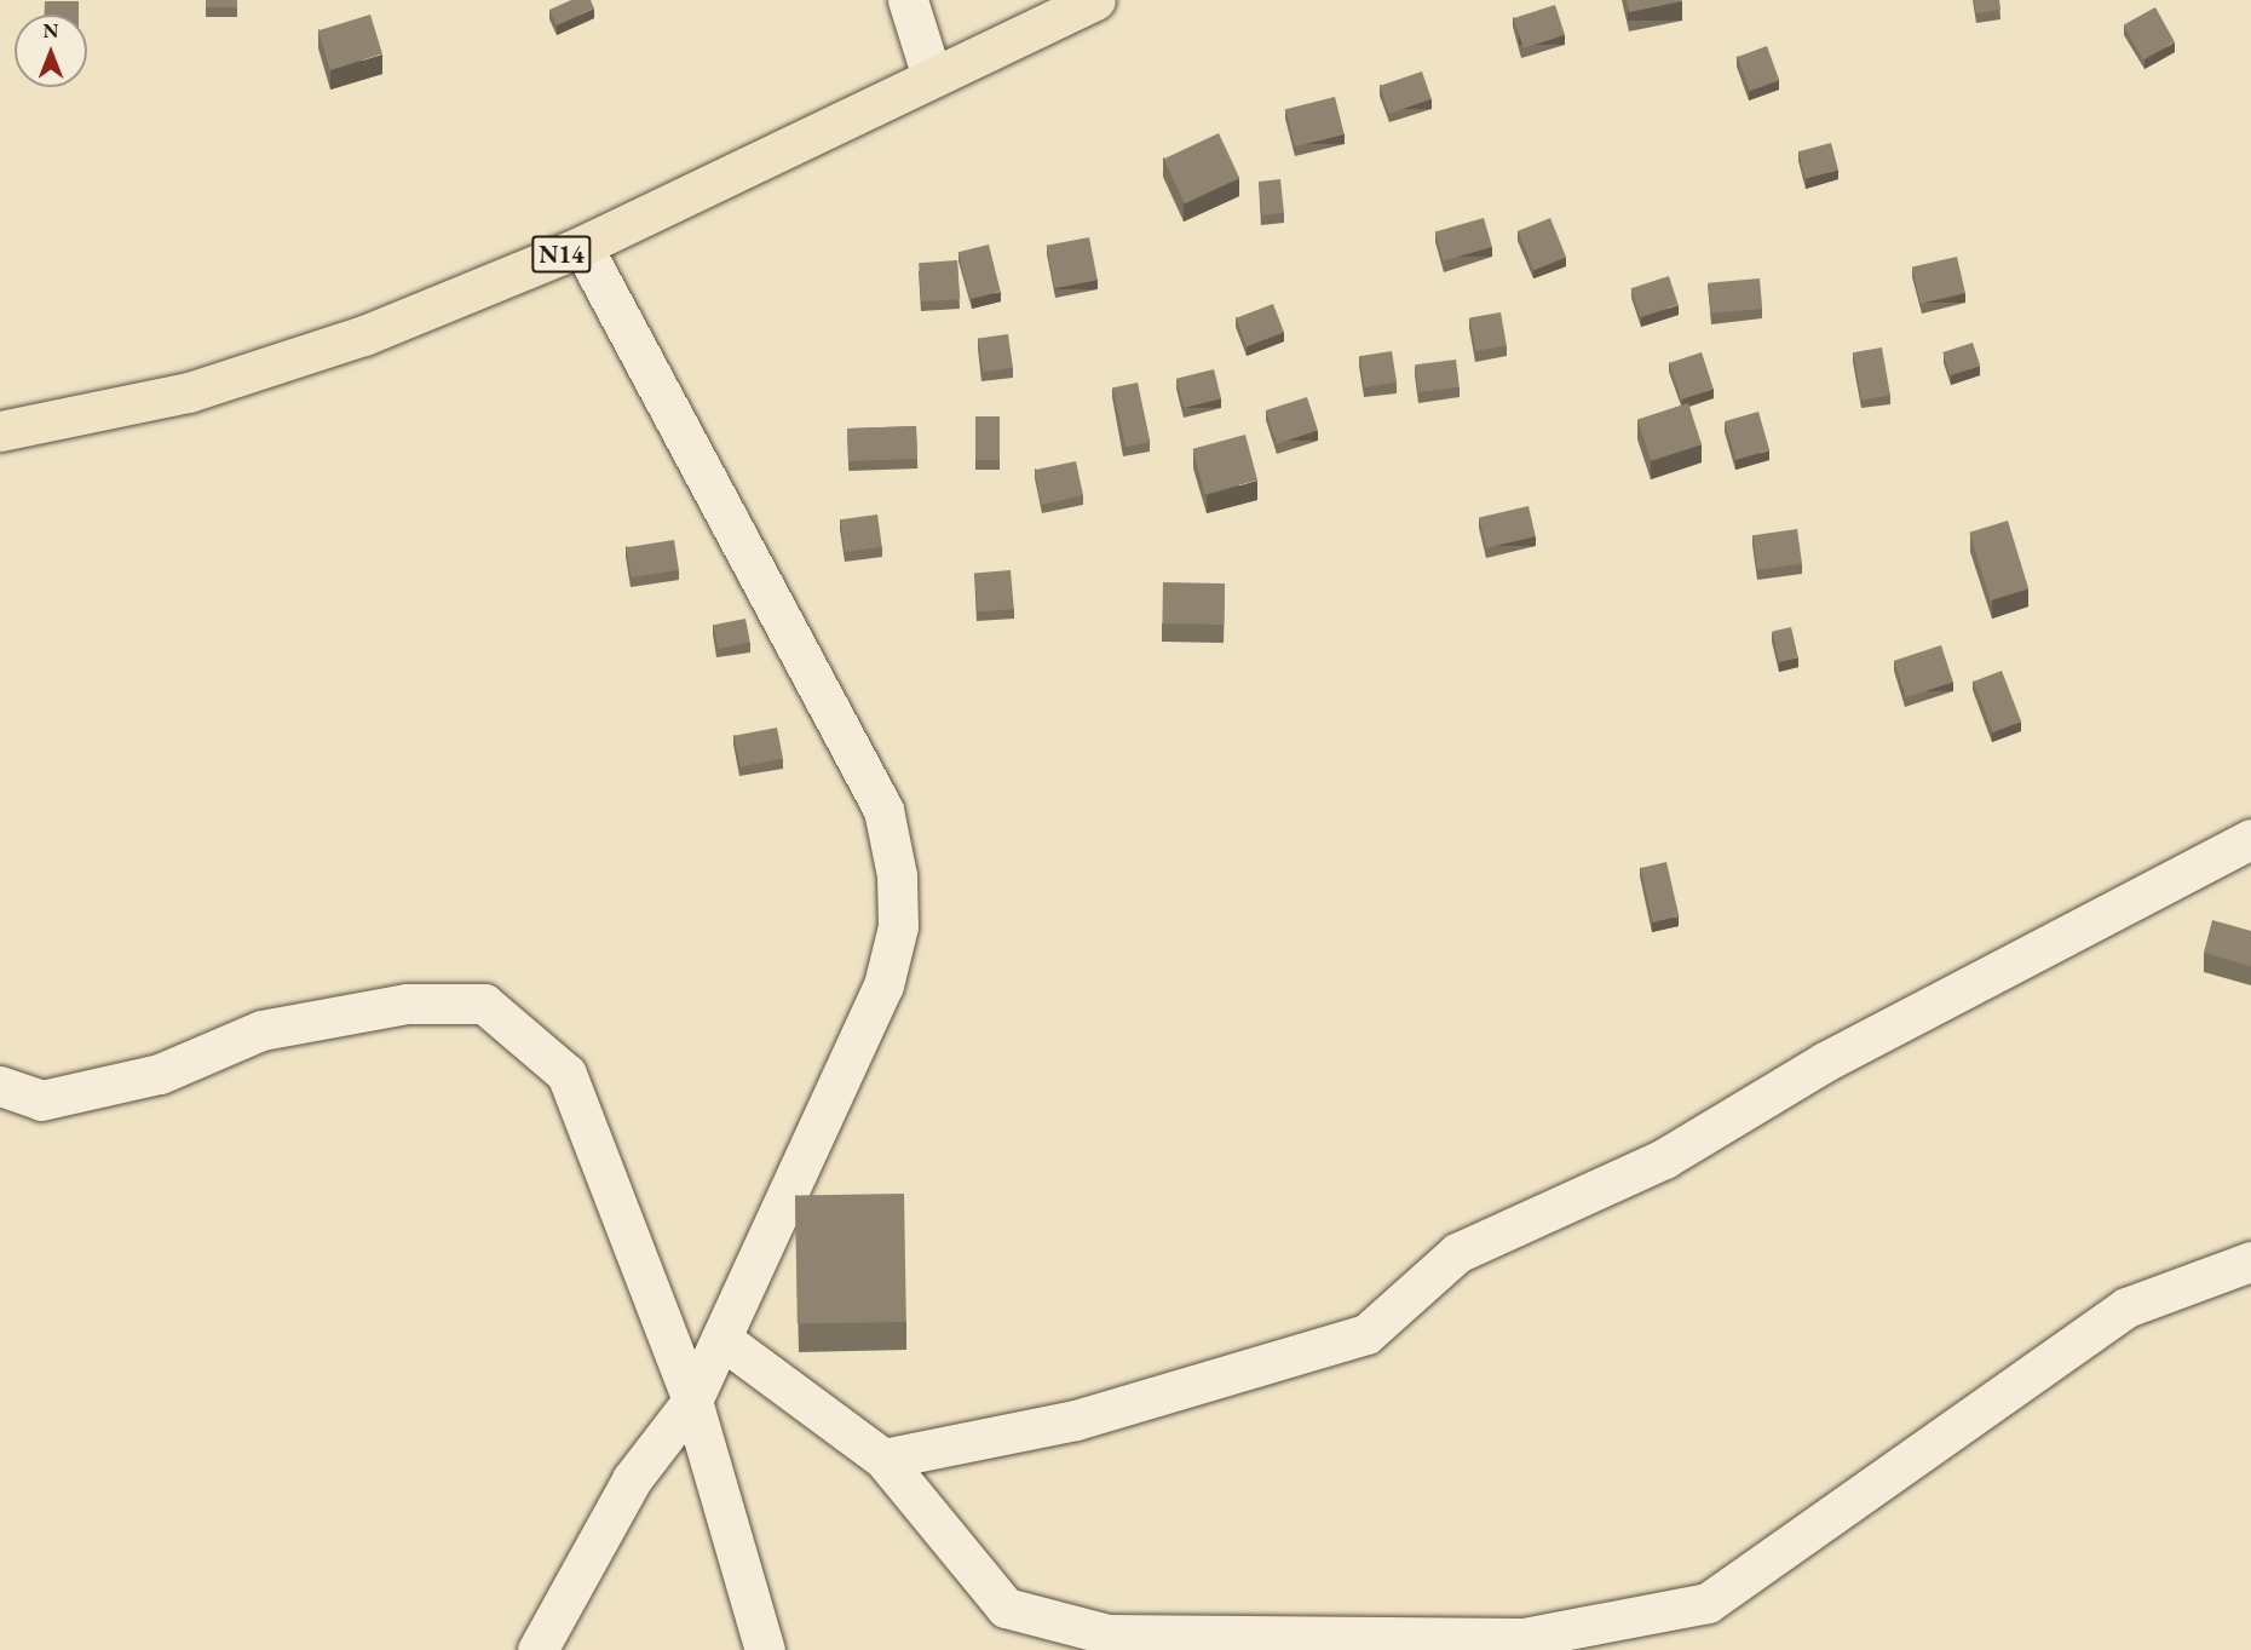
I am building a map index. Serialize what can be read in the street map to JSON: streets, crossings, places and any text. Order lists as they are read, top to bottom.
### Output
{
  "streets": {
    "main road": ["N14"]
  },
  "north": "top"
}
